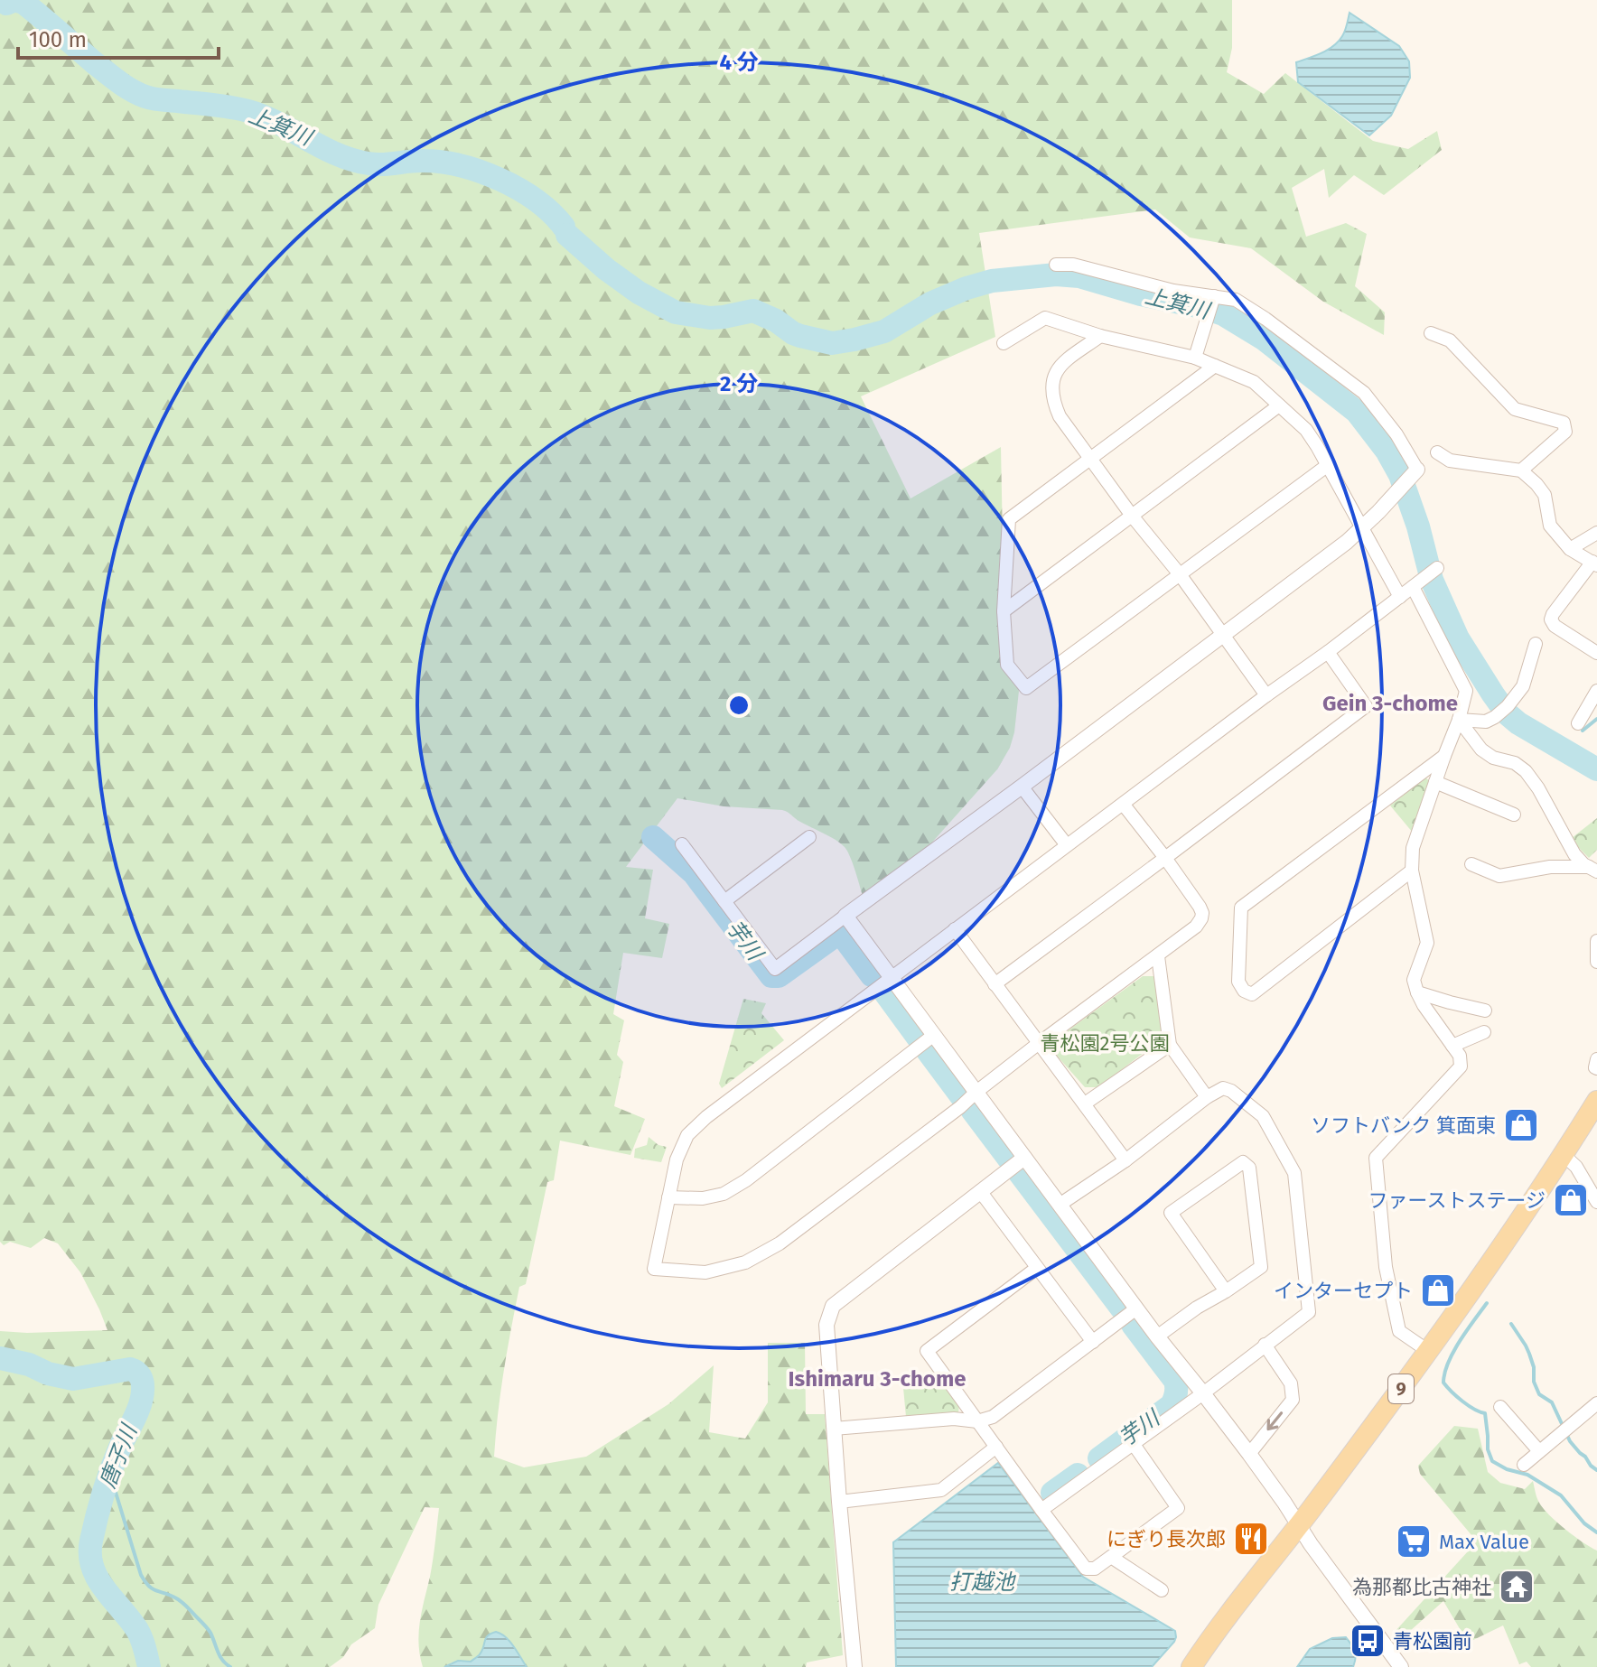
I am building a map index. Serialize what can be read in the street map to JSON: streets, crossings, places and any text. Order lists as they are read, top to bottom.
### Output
{
  "streets": {
    "main road": ["9"]
  },
  "districts": ["Gein 3-chome", "Ishimaru 3-chome"],
  "water": [
    "上箕川",
    "芋川",
    "唐子川",
    "打越池"
  ],
  "parks": ["青松園2号公園"],
  "places": {
    "shop": ["ソフトバンク 箕面東", "ファーストステージ", "インターセプト"],
    "restaurant": ["にぎり長次郎"],
    "supermarket": ["Max Value"],
    "temple": ["為那都比古神社"],
    "bus stop": ["青松園前"]
  },
  "scale_bar": "100 m",
  "rings": ["4 分", "2 分"]
}
